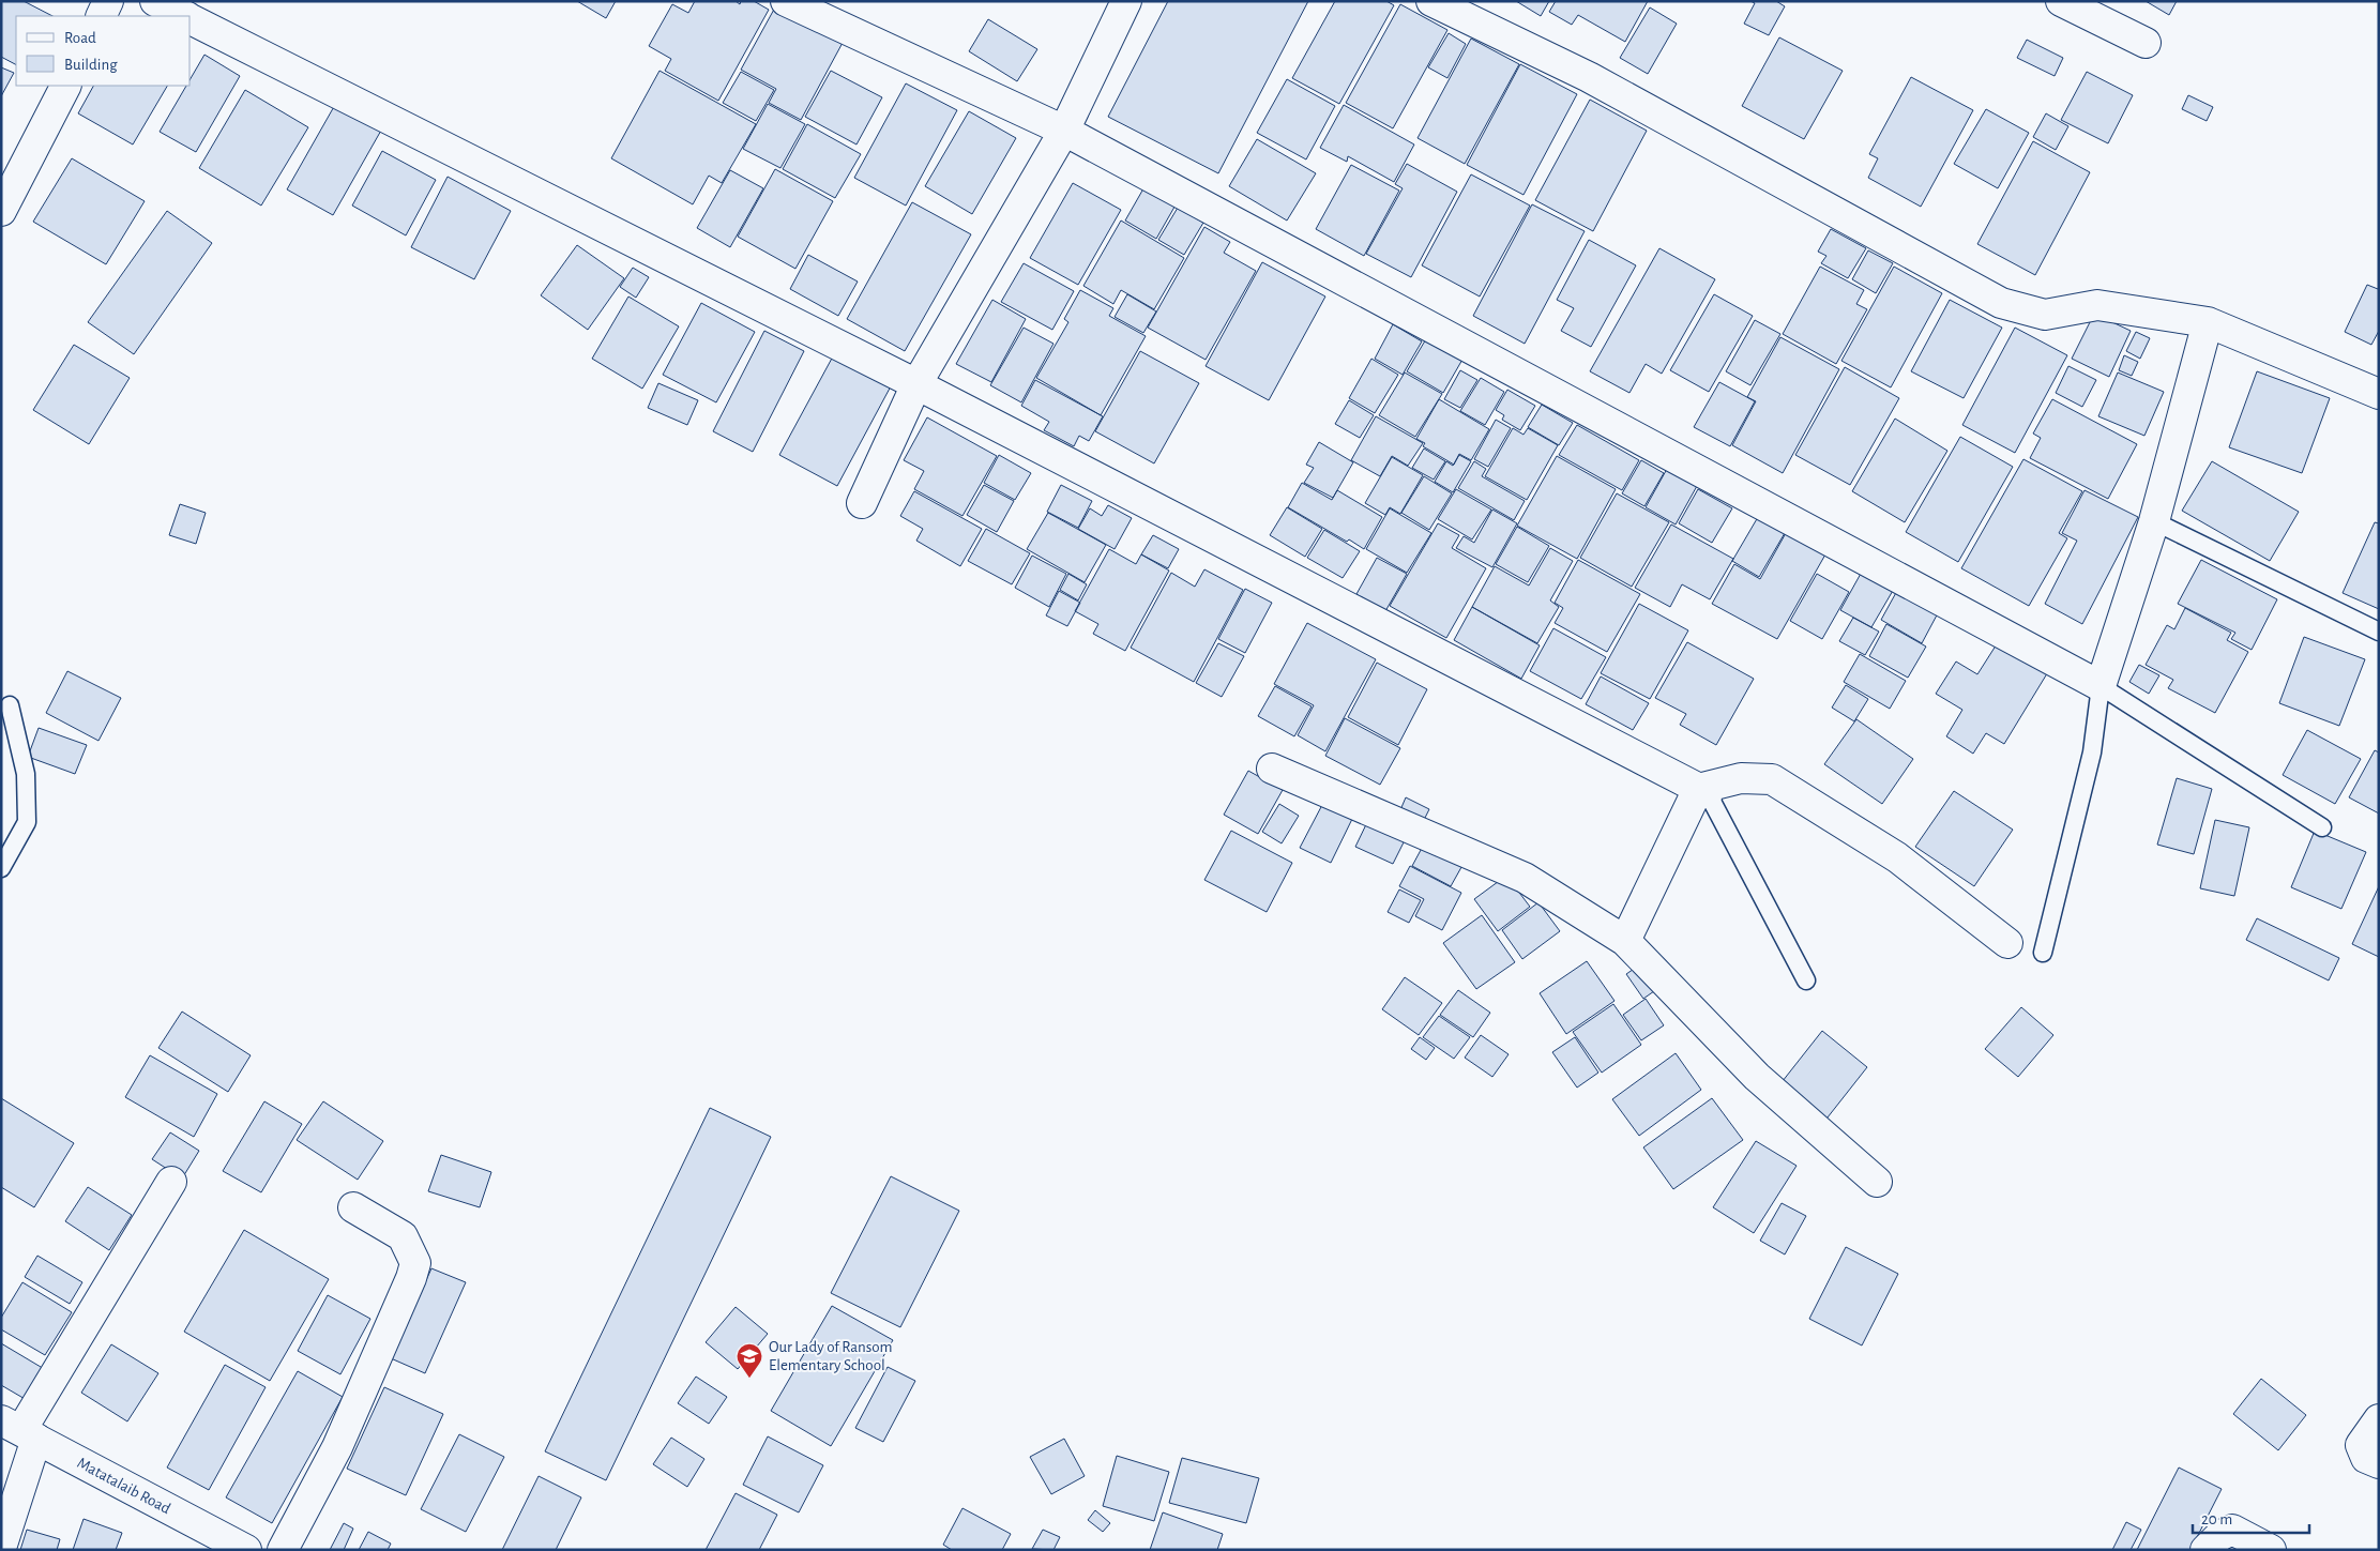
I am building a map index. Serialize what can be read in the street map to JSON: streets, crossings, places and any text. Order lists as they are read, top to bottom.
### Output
{
  "streets": {
    "street": ["Matatalaib Road"]
  },
  "places": {
    "school or university": ["Our Lady of Ransom Elementary School"]
  },
  "legend": ["Road", "Building"],
  "scale_bar": "20 m"
}
